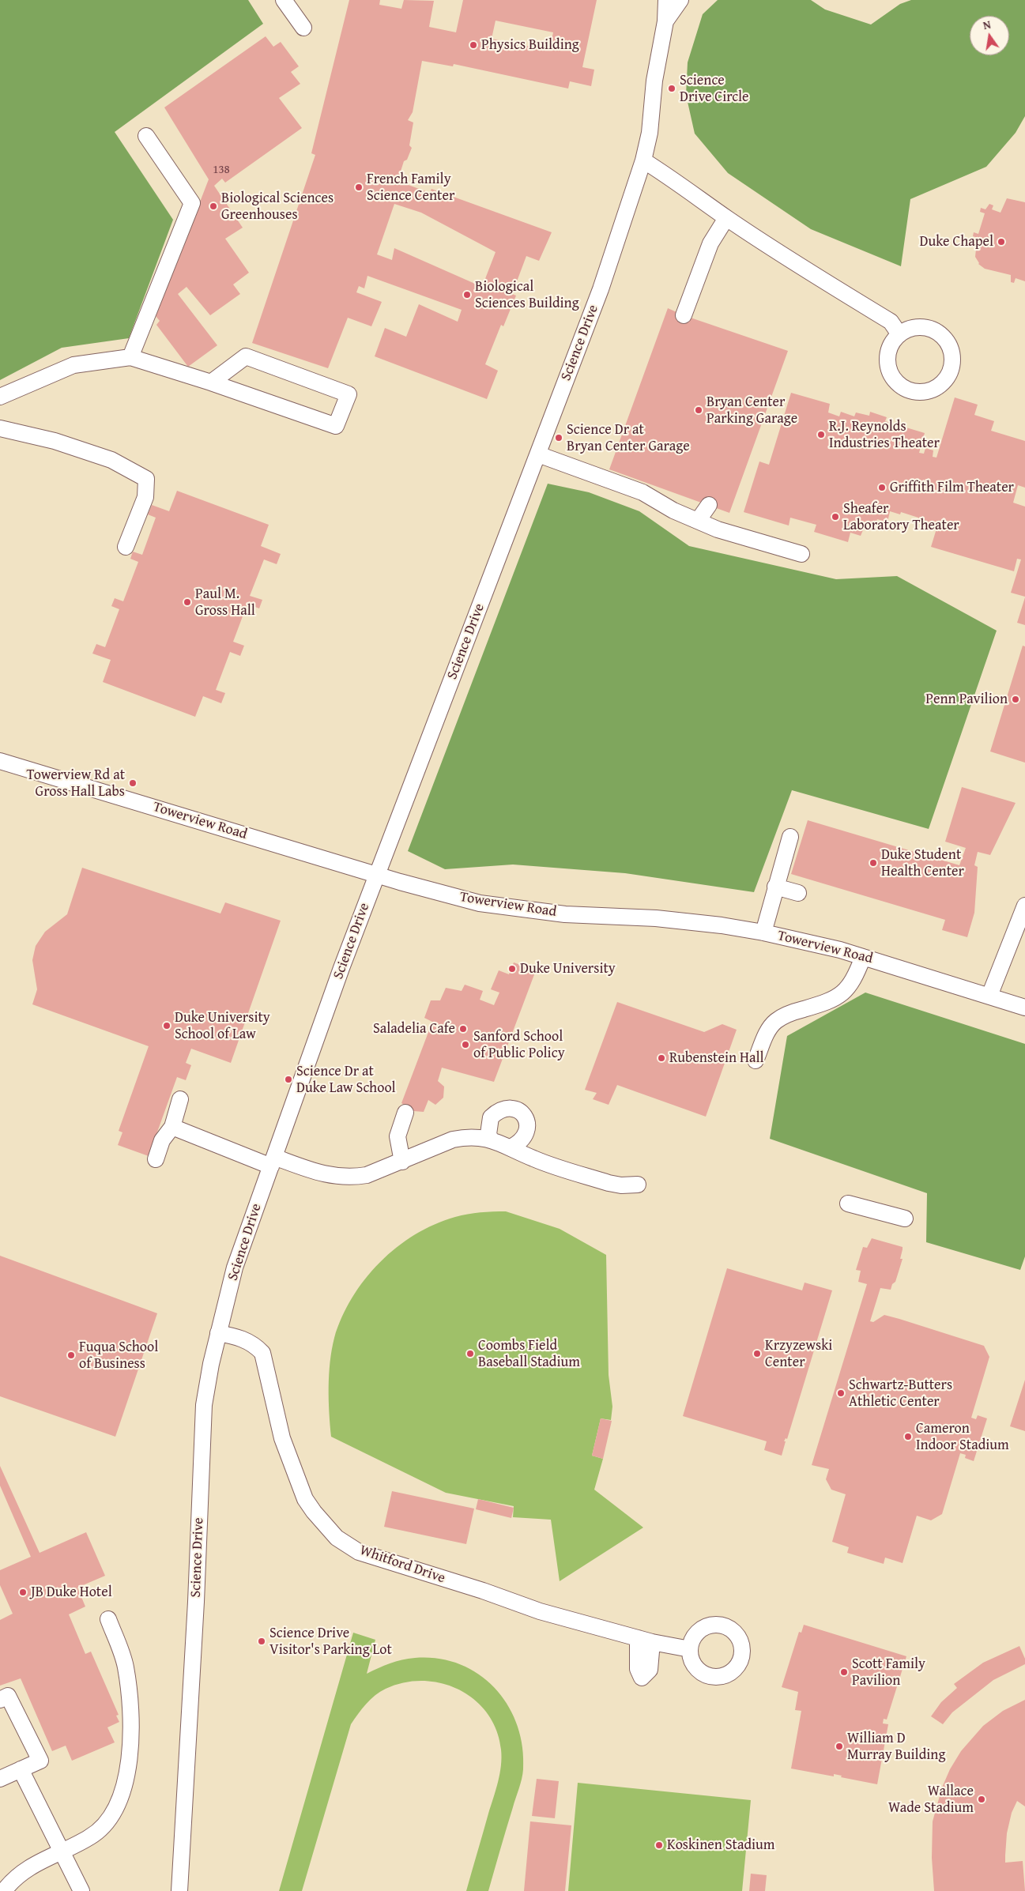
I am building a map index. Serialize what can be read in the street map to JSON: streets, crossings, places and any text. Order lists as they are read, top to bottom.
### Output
{
  "streets": {
    "street": ["Science Drive", "Towerview Road", "Whitford Drive"]
  },
  "crossings": [
    ["Science Drive", "Towerview Road"],
    ["Science Drive", "Whitford Drive"]
  ],
  "places": [
    "Physics Building",
    "Science Drive Circle",
    "French Family Science Center",
    "Biological Sciences Greenhouses",
    "Duke Chapel",
    "Biological Sciences Building",
    "Bryan Center Parking Garage",
    "R.J. Reynolds Industries Theater",
    "Science Dr at Bryan Center Garage",
    "Griffith Film Theater",
    "Sheafer Laboratory Theater",
    "Paul M. Gross Hall",
    "Penn Pavilion",
    "Towerview Rd at Gross Hall Labs",
    "Duke Student Health Center",
    "Duke University",
    "Duke University School of Law",
    "Saladelia Cafe",
    "Sanford School of Public Policy",
    "Rubenstein Hall",
    "Science Dr at Duke Law School",
    "Coombs Field Baseball Stadium",
    "Krzyzewski Center",
    "Fuqua School of Business",
    "Schwartz-Butters Athletic Center",
    "Cameron Indoor Stadium",
    "JB Duke Hotel",
    "Science Drive Visitor's Parking Lot",
    "Scott Family Pavilion",
    "William D Murray Building",
    "Wallace Wade Stadium",
    "Koskinen Stadium"
  ],
  "house_numbers": ["138"],
  "north": "top"
}
